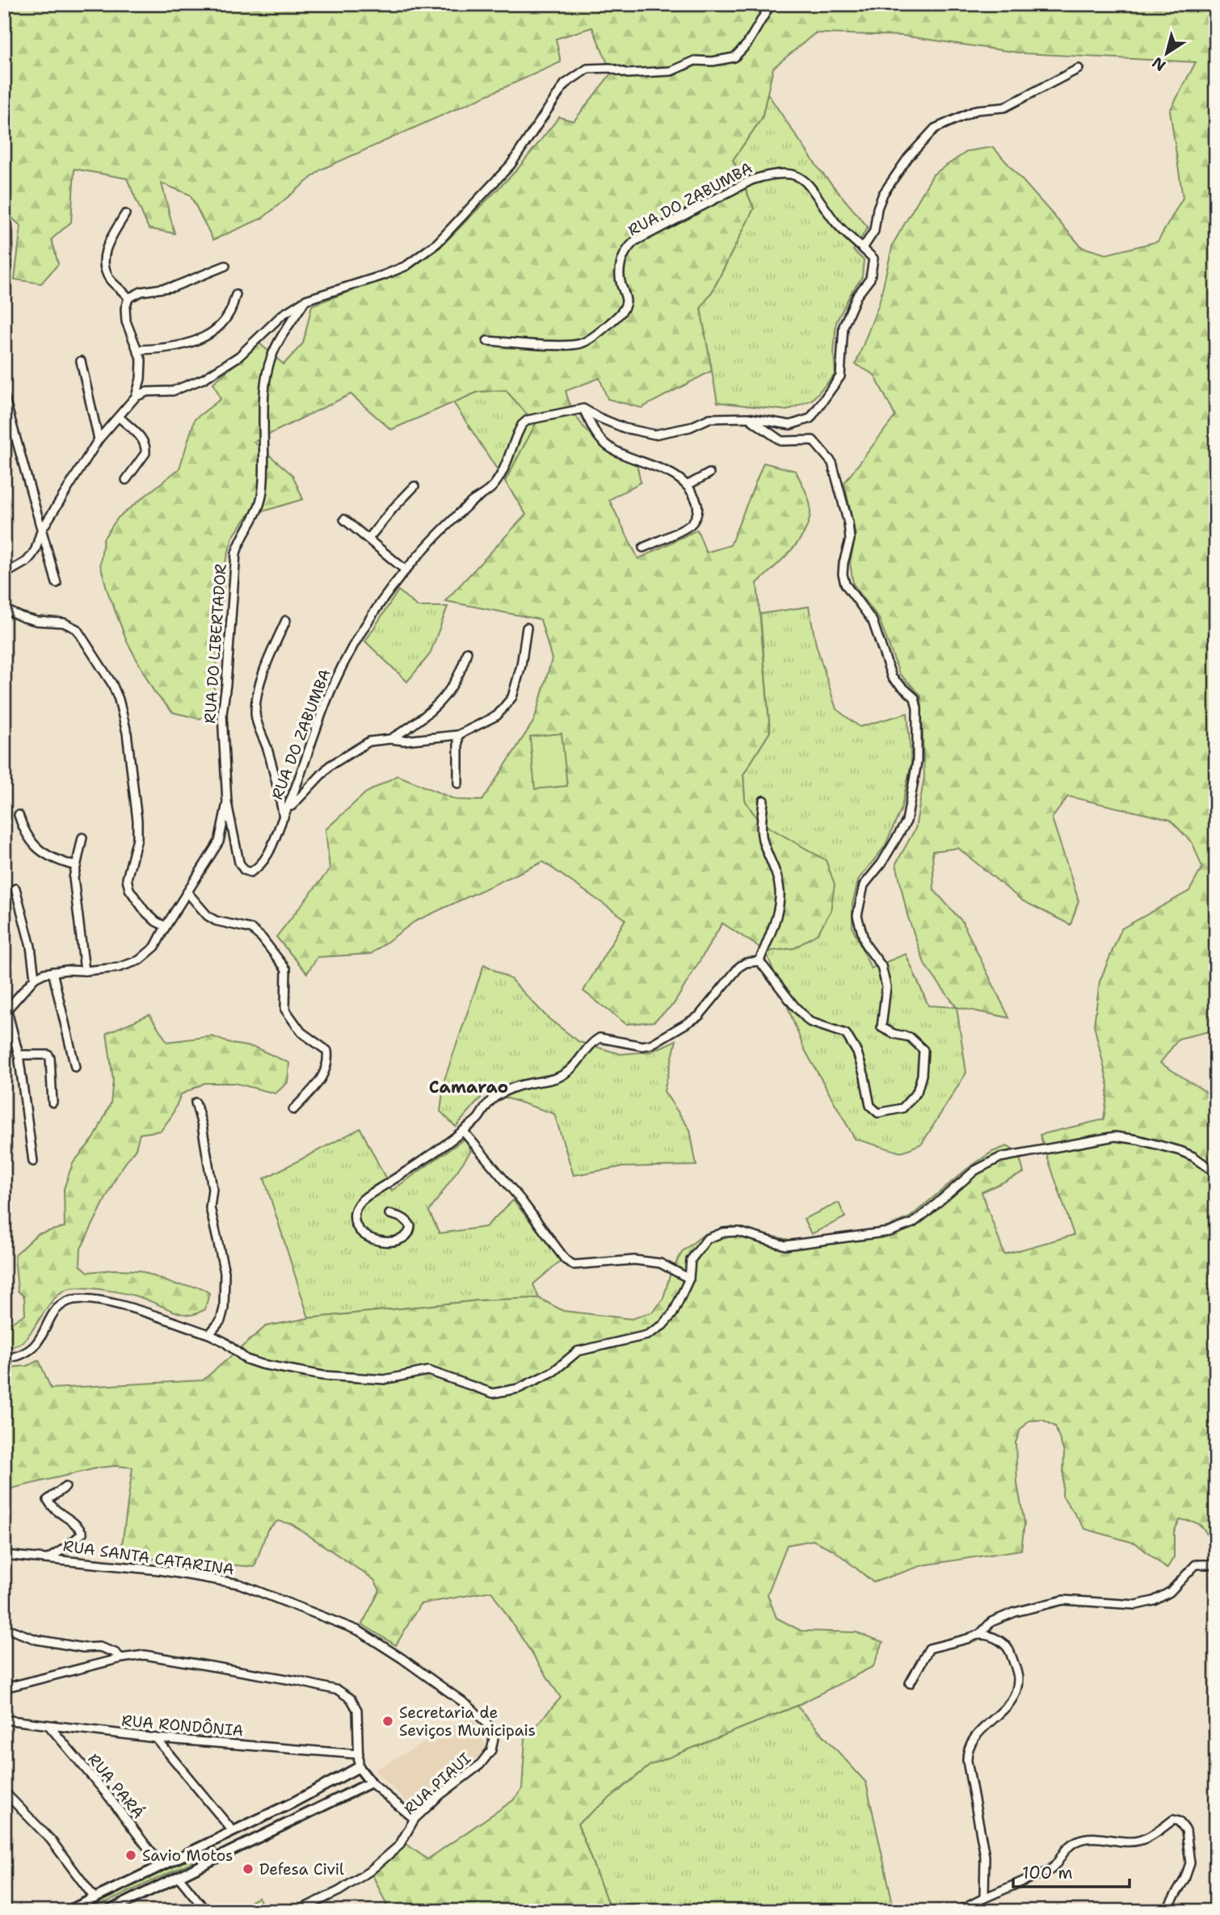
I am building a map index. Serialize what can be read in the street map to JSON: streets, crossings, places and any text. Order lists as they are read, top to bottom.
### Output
{
  "streets": {
    "street": [
      "RUA DO ZABUMBA",
      "RUA DO LIBERTADOR",
      "RUA SANTA CATARINA",
      "RUA RONDÔNIA",
      "RUA PIAUI",
      "RUA PARÁ"
    ]
  },
  "crossings": [
    ["RUA DO ZABUMBA", "RUA DO LIBERTADOR"],
    ["RUA SANTA CATARINA", "RUA PIAUI"],
    ["RUA RONDÔNIA", "RUA PARÁ"]
  ],
  "districts": ["Camarao"],
  "places": ["Secretaria de Seviços Municipais", "Savio Motos", "Defesa Civil"],
  "scale_bar": "100 m",
  "north": "bottom left"
}
